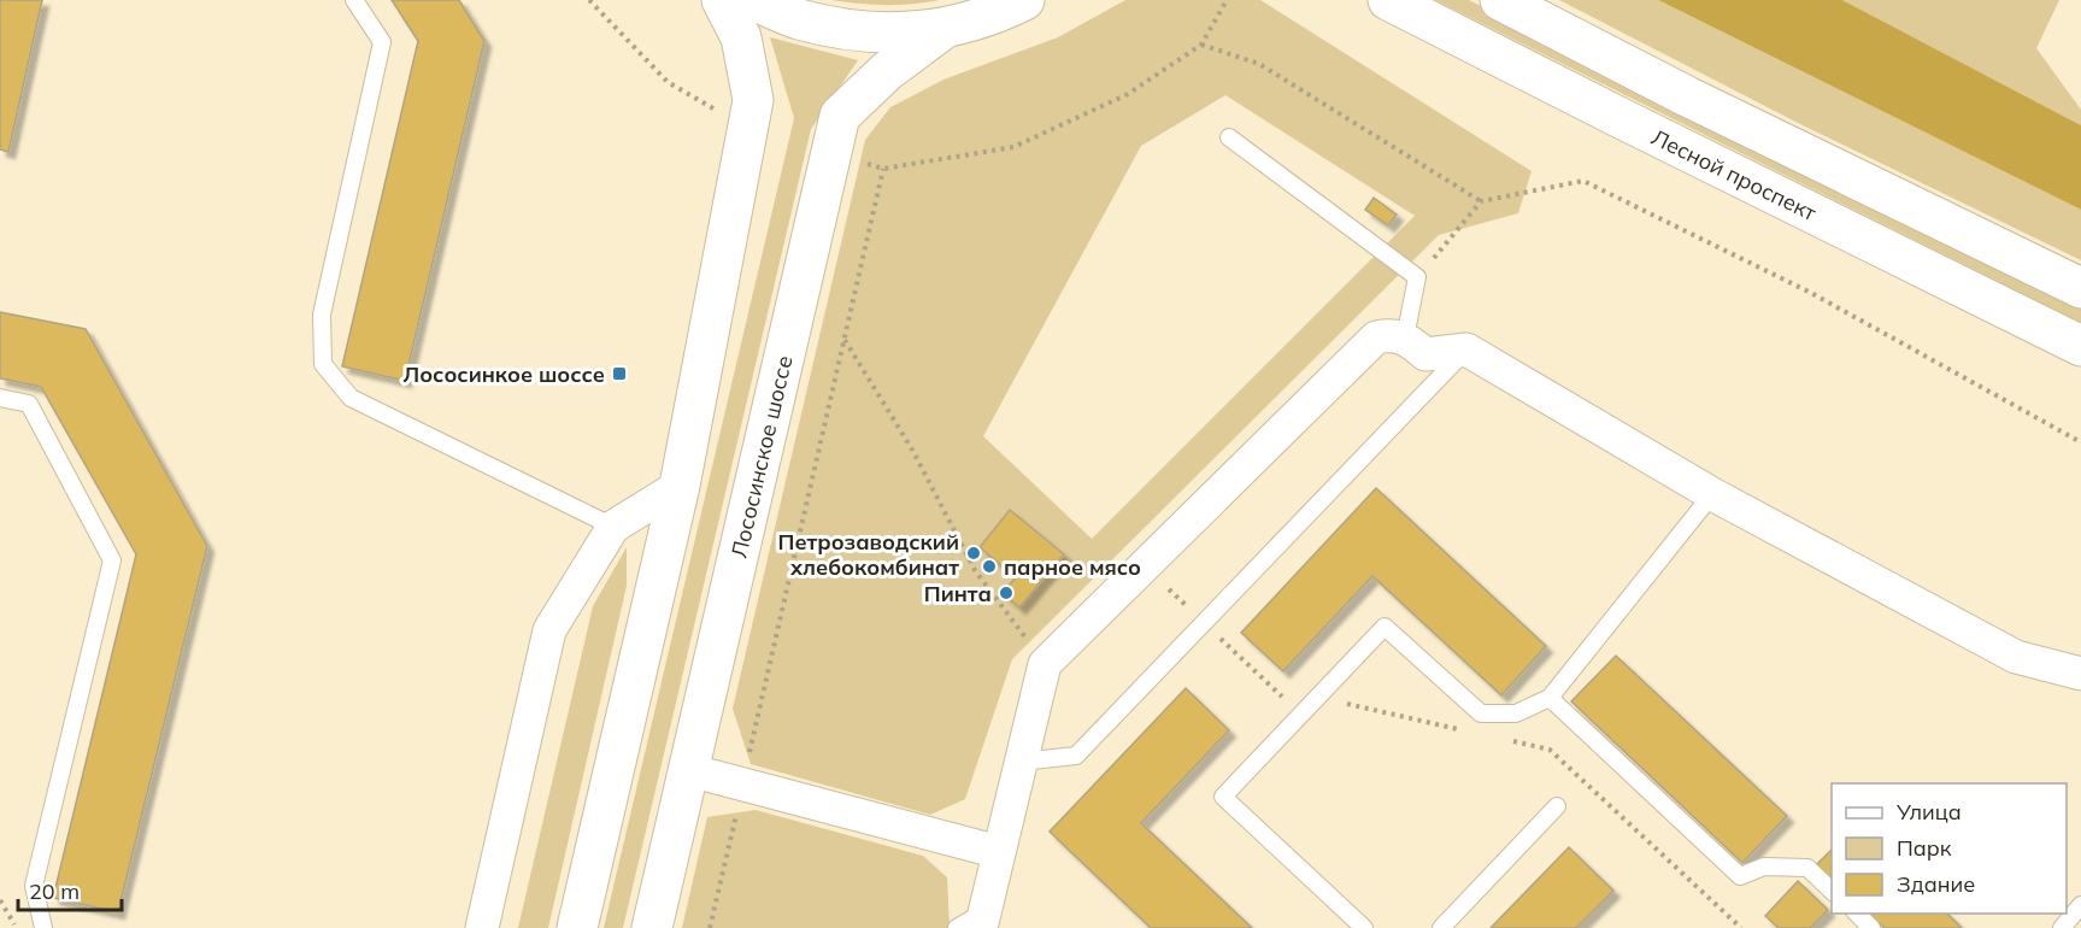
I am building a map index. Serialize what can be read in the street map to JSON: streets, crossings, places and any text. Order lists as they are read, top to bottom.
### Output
{
  "streets": {
    "street": ["Лесной проспект", "Лососинское шоссе"]
  },
  "places": {
    "transit": ["Лососинкое шоссе"],
    "other": ["Петрозаводский хлебокомбинат", "парное мясо", "Пинта"]
  },
  "legend": ["Улица", "Парк", "Здание"],
  "scale_bar": "20 m"
}
